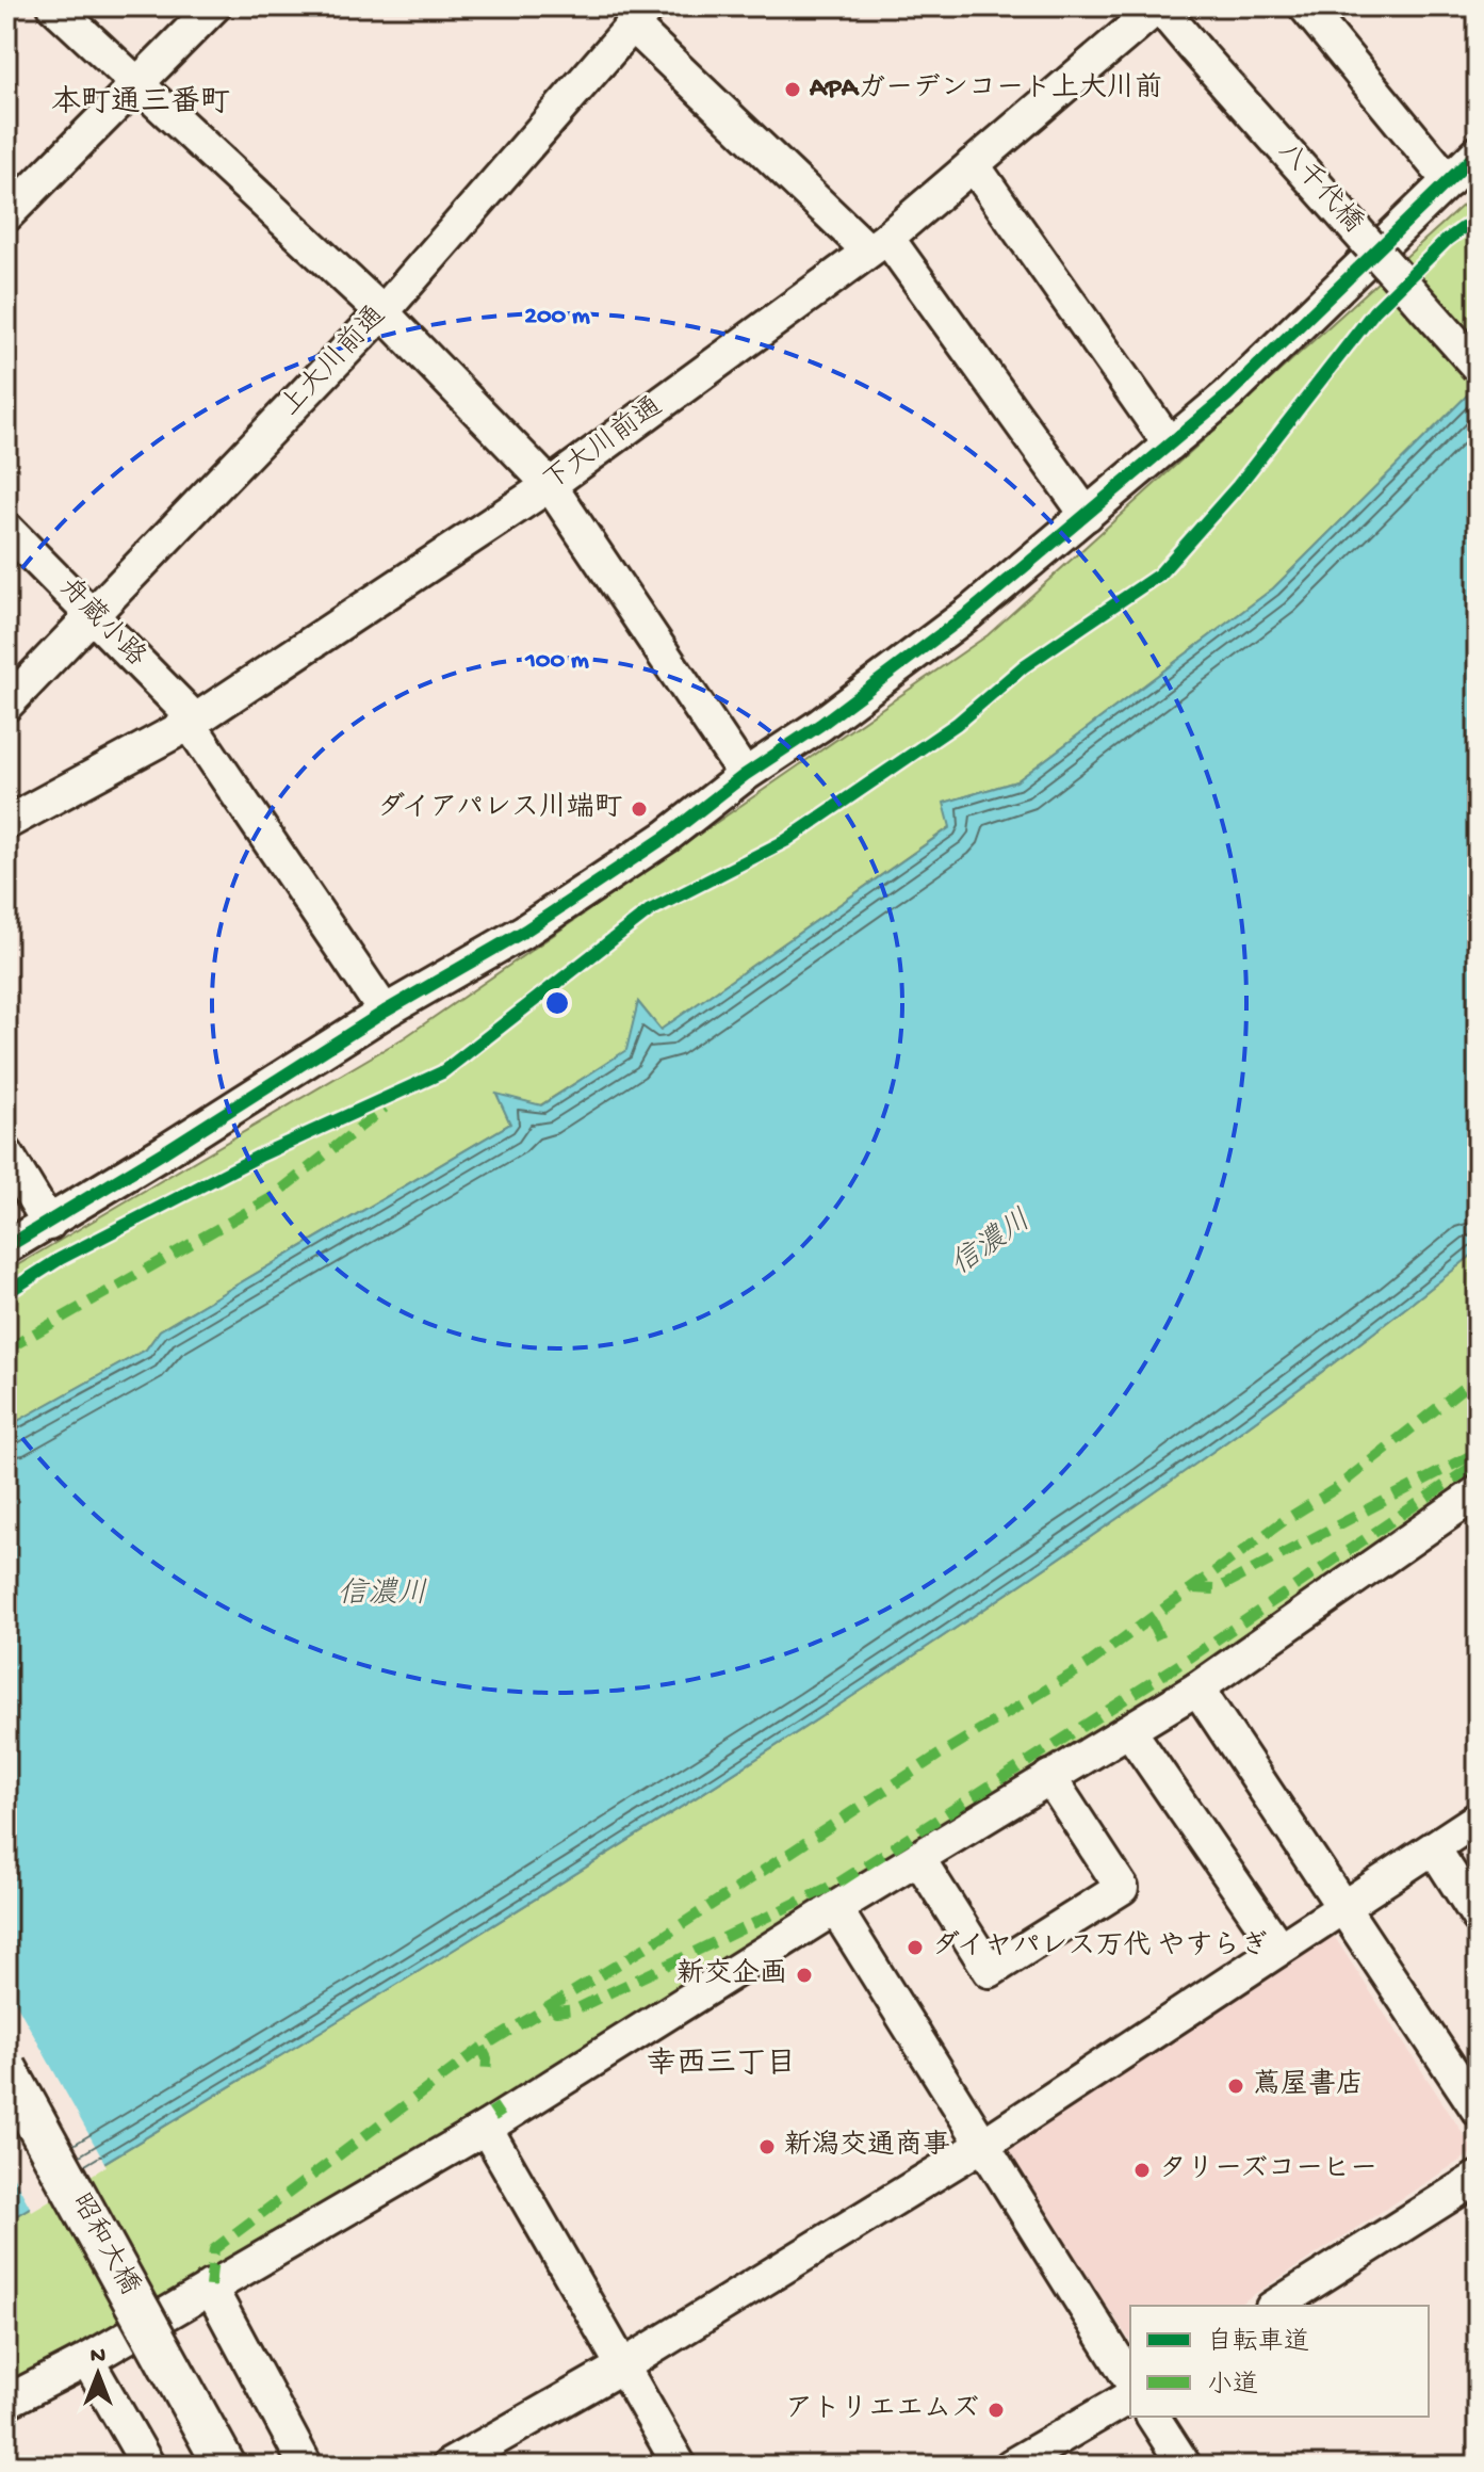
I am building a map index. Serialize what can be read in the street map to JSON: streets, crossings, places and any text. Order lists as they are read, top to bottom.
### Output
{
  "streets": {
    "main road": ["昭和大橋"],
    "street": [
      "八千代橋",
      "上大川前通",
      "下大川前通",
      "舟蔵小路"
    ]
  },
  "crossings": [
    ["八千代橋", "下大川前通"],
    ["上大川前通", "舟蔵小路"],
    ["下大川前通", "舟蔵小路"]
  ],
  "districts": ["本町通三番町", "幸西三丁目"],
  "water": ["信濃川"],
  "places": [
    "APAガーデンコート上大川前",
    "ダイアパレス川端町",
    "ダイヤパレス万代 やすらぎ",
    "新交企画",
    "蔦屋書店",
    "新潟交通商事",
    "タリーズコーヒー",
    "アトリエエムズ"
  ],
  "legend": ["自転車道", "小道"],
  "north": "top",
  "rings": ["200 m", "100 m"]
}
